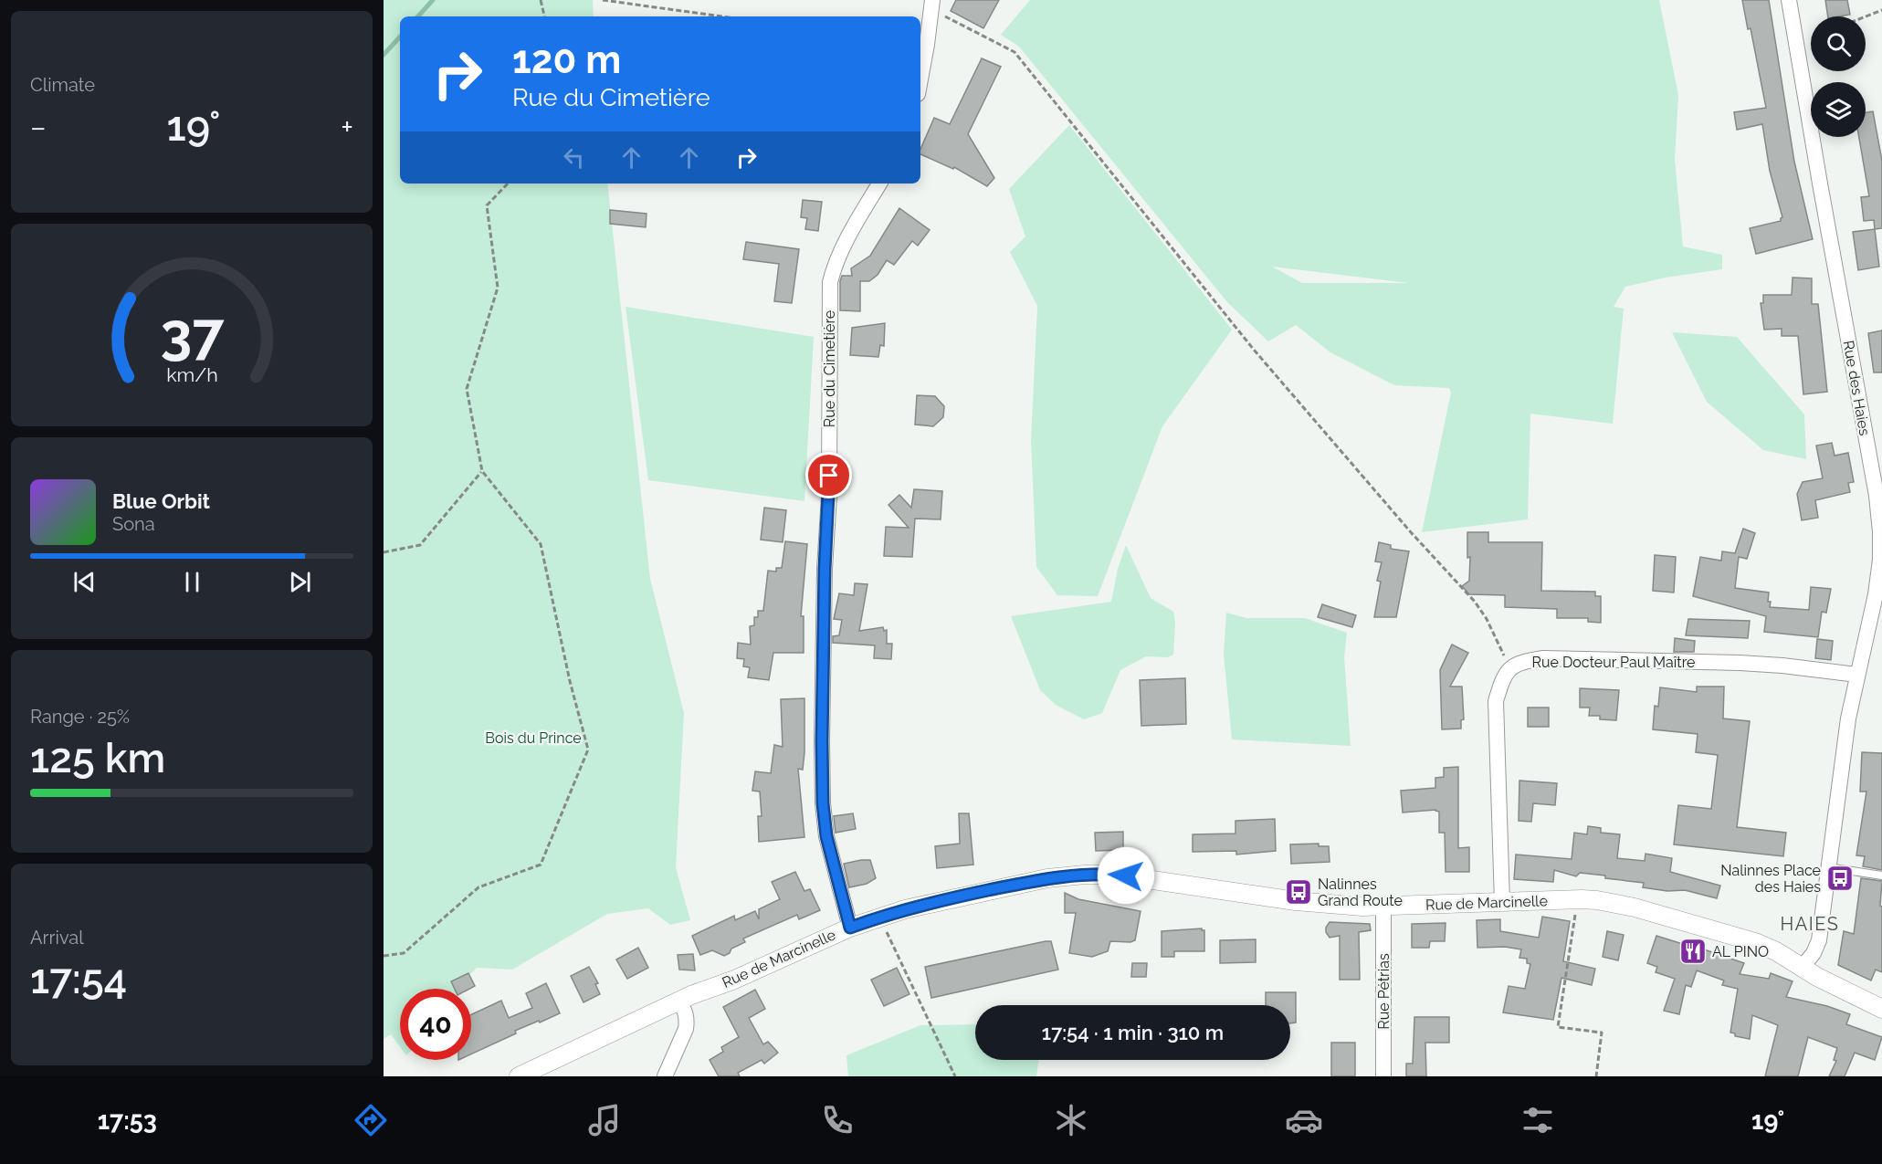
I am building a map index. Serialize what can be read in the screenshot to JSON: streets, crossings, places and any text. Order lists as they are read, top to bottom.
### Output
{
  "streets": {
    "street": [
      "Rue du Cimetière",
      "Rue des Haies",
      "Rue Docteur Paul Maître",
      "Rue de Marcinelle",
      "Rue Pétrias"
    ]
  },
  "crossings": [
    ["Rue du Cimetière", "Rue de Marcinelle"],
    ["Rue des Haies", "Rue Docteur Paul Maître"],
    ["Rue des Haies", "Rue de Marcinelle"],
    ["Rue de Marcinelle", "Rue Pétrias"]
  ],
  "districts": ["HAIES"],
  "parks": ["Bois du Prince"],
  "places": {
    "bus stop": ["Nalinnes Place des Haies", "Nalinnes Grand Route"],
    "restaurant": ["AL PINO"]
  },
  "page": {
    "tile": [
      "Climate",
      ["Range · 25%", "125 km"],
      ["Arrival", "17:54"]
    ],
    "turn": ["120 m", "Rue du Cimetière"],
    "heat": ["−", "19°", "+"],
    "song": ["Blue Orbit", "Sona"],
    "limit": "40",
    "trip": "17:54 · 1 min · 310 m",
    "tabs": ["17:53", "19°"],
    "gauge": ["37", "km/h"]
  }
}
